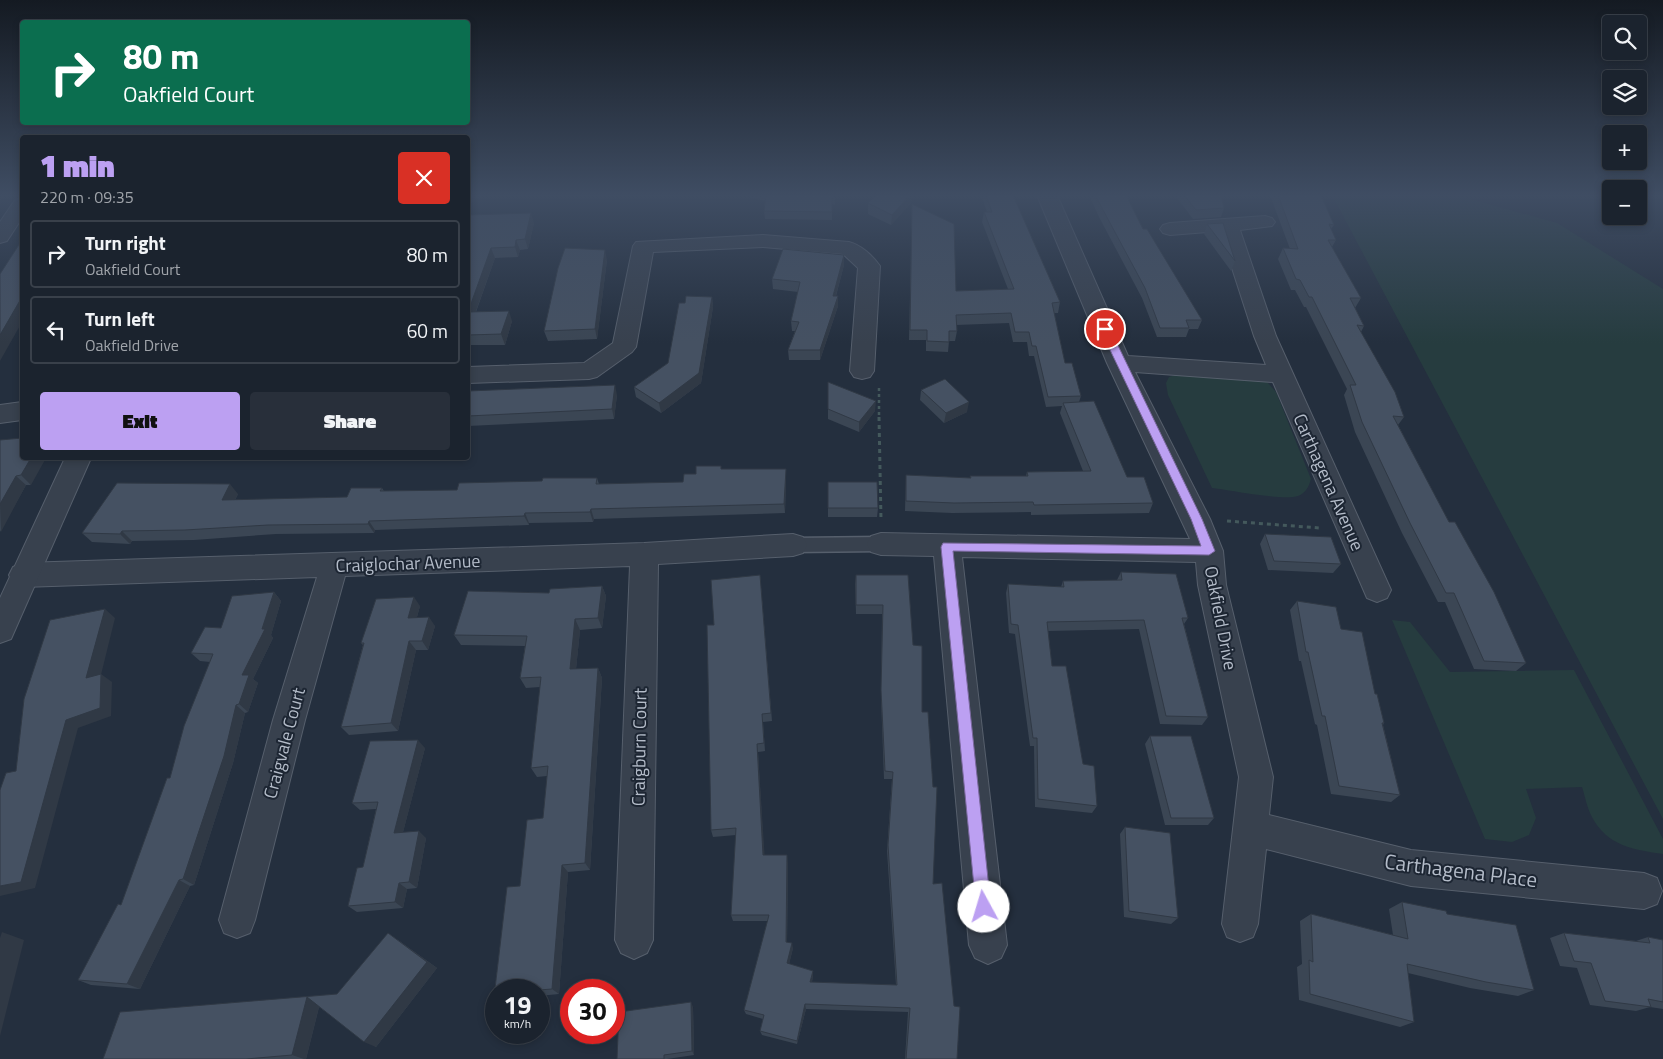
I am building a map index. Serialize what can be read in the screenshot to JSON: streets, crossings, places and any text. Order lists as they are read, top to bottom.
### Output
{
  "streets": {
    "street": [
      "Carthagena Avenue",
      "Craiglochar Avenue",
      "Oakfield Drive",
      "Craigvale Court",
      "Craigburn Court",
      "Carthagena Place"
    ]
  },
  "crossings": [
    ["Craiglochar Avenue", "Craigvale Court"],
    ["Craiglochar Avenue", "Craigburn Court"],
    ["Oakfield Drive", "Carthagena Place"]
  ],
  "page": {
    "map_buttons": ["+", "−"],
    "turn": ["80 m", "Oakfield Court"],
    "heading": ["1 min", "220 m · 09:35"],
    "list": [
      {
        "name": "Turn right",
        "note": "Oakfield Court",
        "value": "80 m"
      },
      {
        "name": "Turn left",
        "note": "Oakfield Drive",
        "value": "60 m"
      }
    ],
    "buttons": ["Exit", "Share"],
    "speed": "19 km/h",
    "limit": "30"
  }
}
